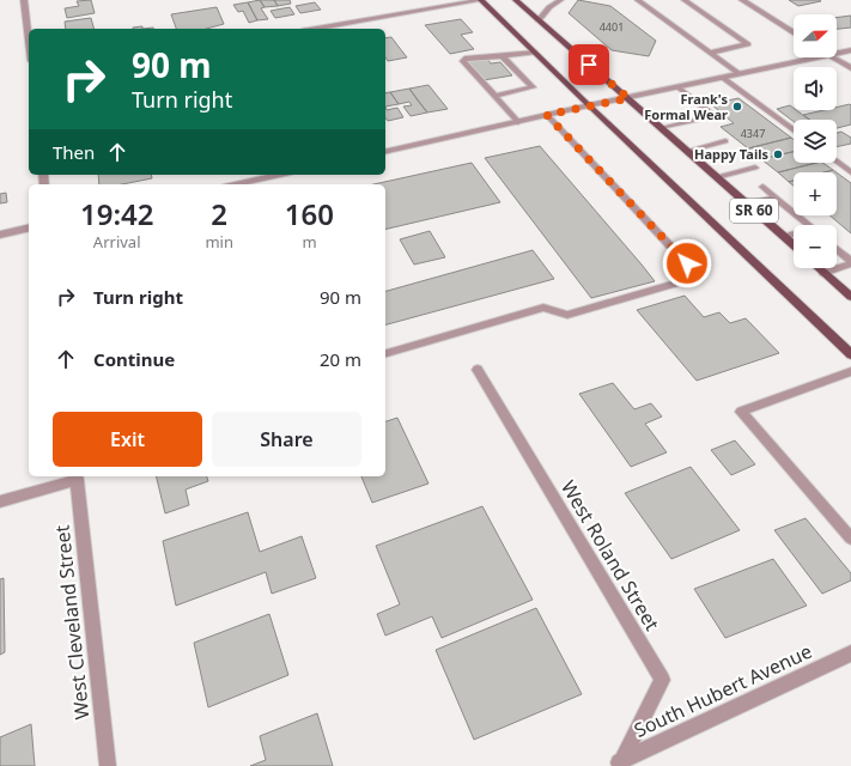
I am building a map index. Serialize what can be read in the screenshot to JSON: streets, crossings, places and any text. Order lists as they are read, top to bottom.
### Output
{
  "streets": {
    "main road": ["SR 60"],
    "street": ["West Roland Street", "West Cleveland Street", "South Hubert Avenue"]
  },
  "crossings": [
    ["West Roland Street", "South Hubert Avenue"]
  ],
  "places": ["Frank's Formal Wear", "Happy Tails"],
  "house_numbers": ["4401", "4347"],
  "north": "right",
  "page": {
    "map_buttons": ["+", "−"],
    "turn": ["90 m", "Turn right"],
    "then": "Then",
    "eta": [
      "19:42",
      "Arrival",
      "2",
      "min",
      "160",
      "m"
    ],
    "list": [
      {
        "name": "Turn right",
        "value": "90 m"
      },
      {
        "name": "Continue",
        "value": "20 m"
      }
    ],
    "buttons": ["Exit", "Share"]
  }
}
